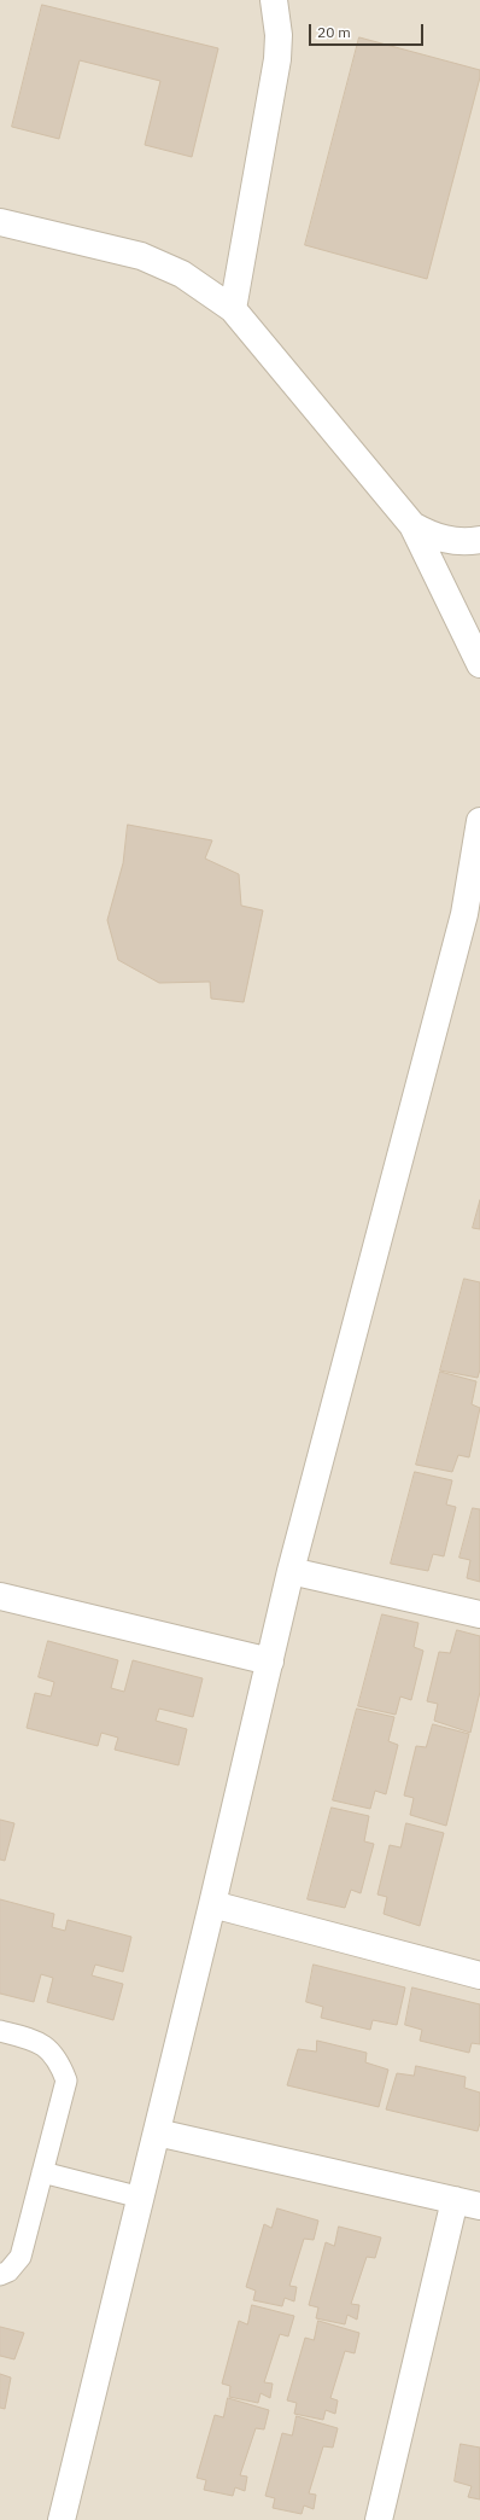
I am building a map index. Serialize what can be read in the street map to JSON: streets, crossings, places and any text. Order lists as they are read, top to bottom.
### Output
{
  "scale_bar": "20 m"
}
